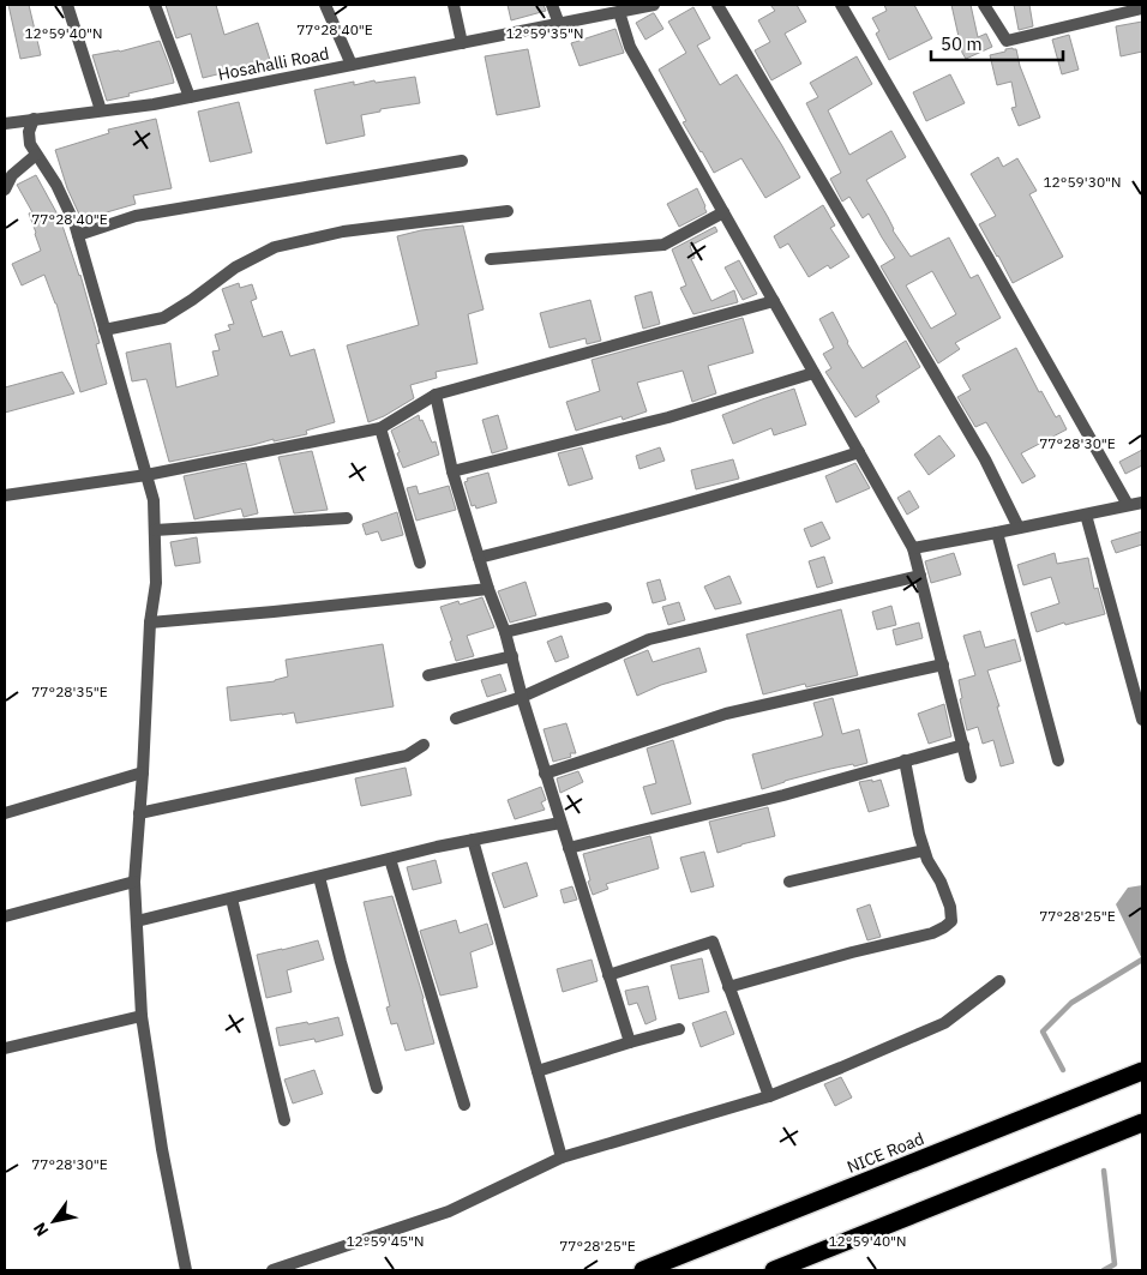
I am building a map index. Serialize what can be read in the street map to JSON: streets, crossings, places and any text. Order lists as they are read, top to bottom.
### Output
{
  "streets": {
    "highway": ["NICE Road"],
    "street": ["Hosahalli Road"]
  },
  "scale_bar": "50 m",
  "north": "bottom left",
  "coordinates": [
    "77°28'40\"E",
    "12°59'40\"N",
    "12°59'35\"N",
    "12°59'30\"N",
    "77°28'30\"E",
    "77°28'35\"E",
    "77°28'25\"E",
    "12°59'45\"N"
  ]
}
